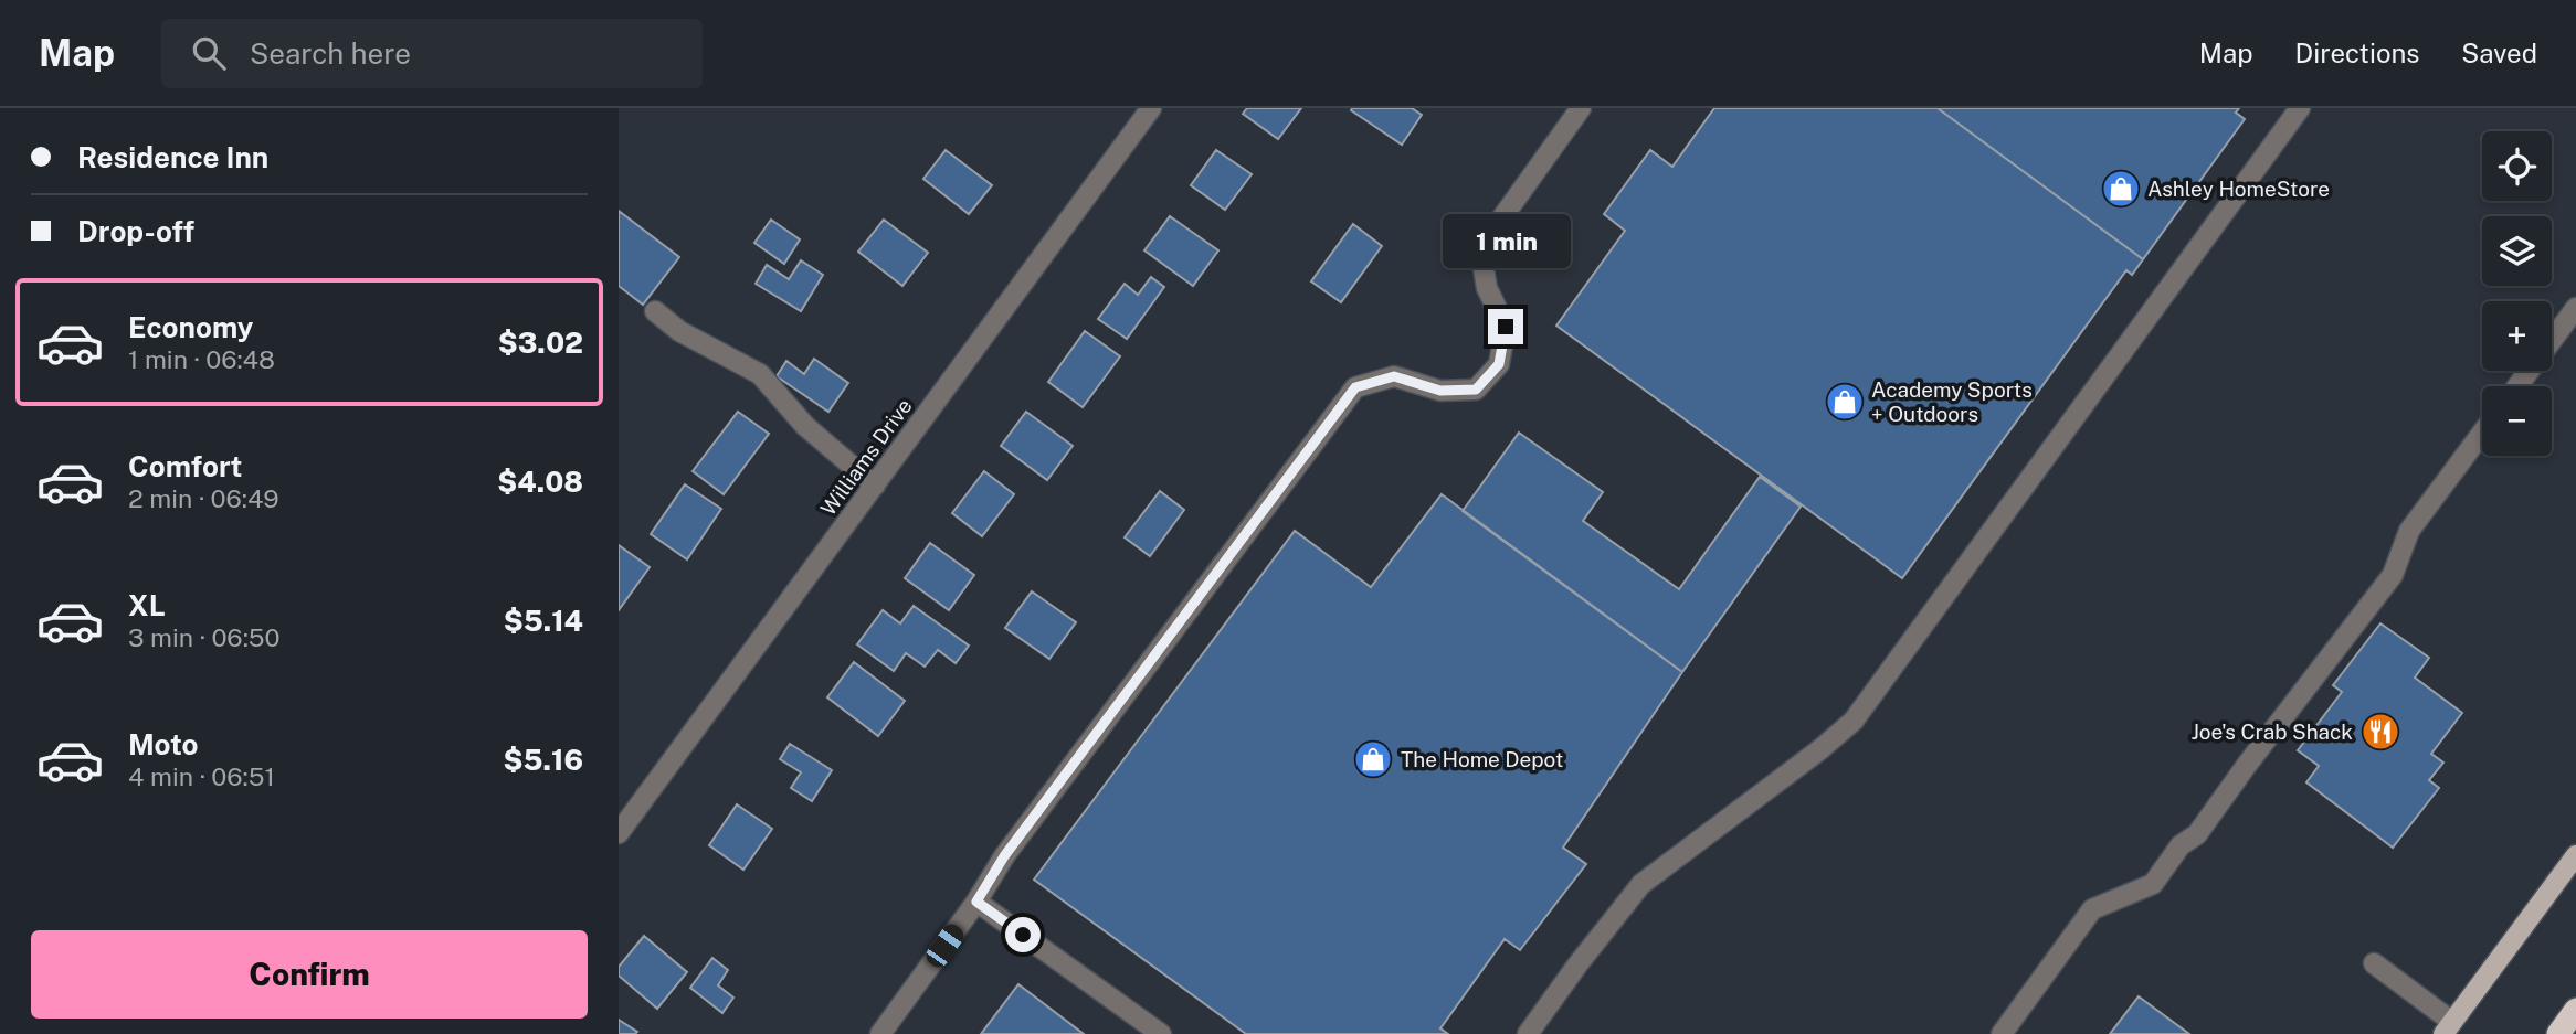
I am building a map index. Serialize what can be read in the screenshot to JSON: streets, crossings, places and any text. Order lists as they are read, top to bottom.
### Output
{
  "streets": {
    "street": ["Williams Drive"]
  },
  "places": {
    "shop": ["Ashley HomeStore", "Academy Sports + Outdoors", "The Home Depot"],
    "restaurant": ["Joe's Crab Shack"]
  },
  "page": {
    "header": "Map",
    "search": "Search here",
    "nav": ["Map", "Directions", "Saved"],
    "banner": ["Residence Inn", "Drop-off"],
    "map_buttons": ["+", "−"],
    "bubble": "1 min",
    "list": [
      {
        "name": "Economy",
        "note": "1 min · 06:48",
        "value": "$3.02"
      },
      {
        "name": "Comfort",
        "note": "2 min · 06:49",
        "value": "$4.08"
      },
      {
        "name": "XL",
        "note": "3 min · 06:50",
        "value": "$5.14"
      },
      {
        "name": "Moto",
        "note": "4 min · 06:51",
        "value": "$5.16"
      }
    ],
    "buttons": "Confirm"
  }
}
